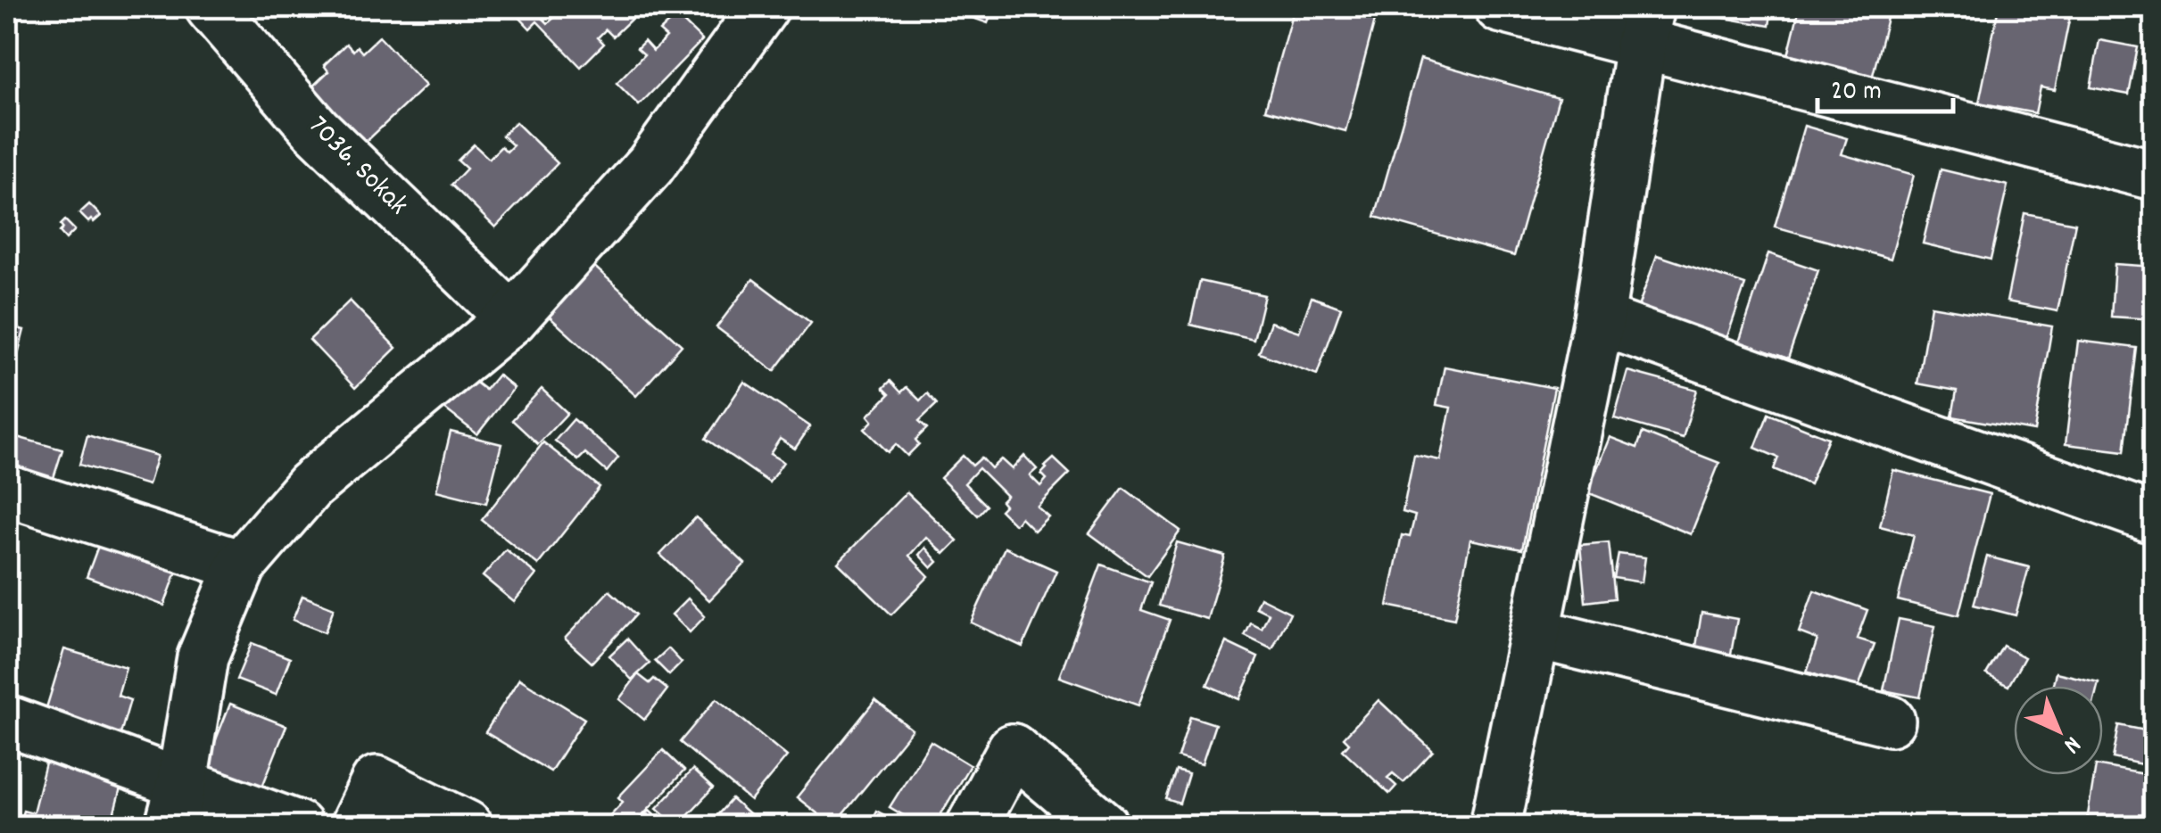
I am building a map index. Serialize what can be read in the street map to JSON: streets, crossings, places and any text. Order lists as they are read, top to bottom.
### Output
{
  "streets": {
    "street": ["7036. Sokak"]
  },
  "scale_bar": "20 m",
  "north": "bottom right"
}
